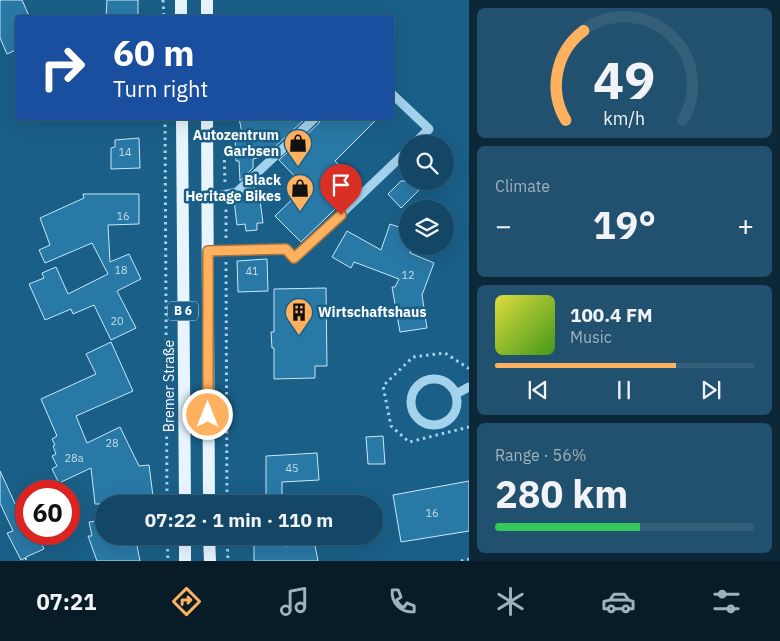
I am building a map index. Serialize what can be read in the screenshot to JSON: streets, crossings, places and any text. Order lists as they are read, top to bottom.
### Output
{
  "streets": {
    "main road": ["B 6", "Bremer Straße"]
  },
  "places": {
    "shop": ["Autozentrum Garbsen", "Black Heritage Bikes"],
    "building": ["Wirtschaftshaus"]
  },
  "house_numbers": [
    "14",
    "16",
    "18",
    "41",
    "12",
    "20",
    "28",
    "28a",
    "45",
    "16"
  ],
  "page": {
    "turn": ["60 m", "Turn right"],
    "tile": [
      "Climate",
      ["Range · 56%", "280 km"]
    ],
    "heat": ["−", "19°", "+"],
    "song": ["100.4 FM", "Music"],
    "limit": "60",
    "trip": "07:22 · 1 min · 110 m",
    "tabs": "07:21",
    "gauge": ["49", "km/h"]
  }
}
